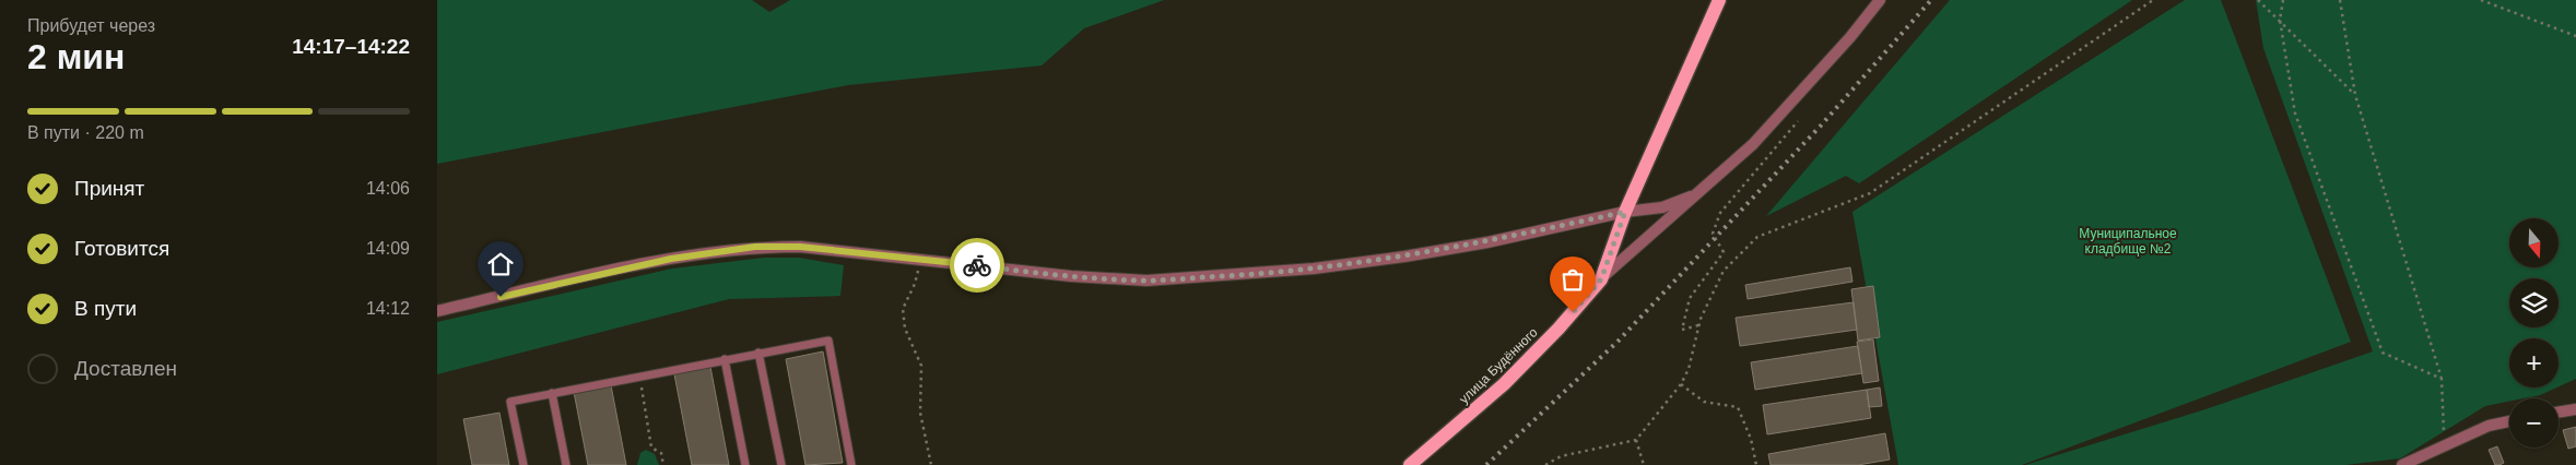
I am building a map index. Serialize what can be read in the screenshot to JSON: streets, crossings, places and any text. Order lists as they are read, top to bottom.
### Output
{
  "streets": {
    "main road": ["улица Будённого"]
  },
  "parks": ["Муниципальное кладбище №2"],
  "north": "bottom",
  "page": {
    "heading": ["2 мин", "Прибудет через", "14:17–14:22"],
    "bar": "В пути · 220 m",
    "list": [
      ["Принят", "14:06"],
      ["Готовится", "14:09"],
      ["В пути", "14:12"],
      "Доставлен"
    ],
    "map_buttons": ["+", "−"]
  }
}
